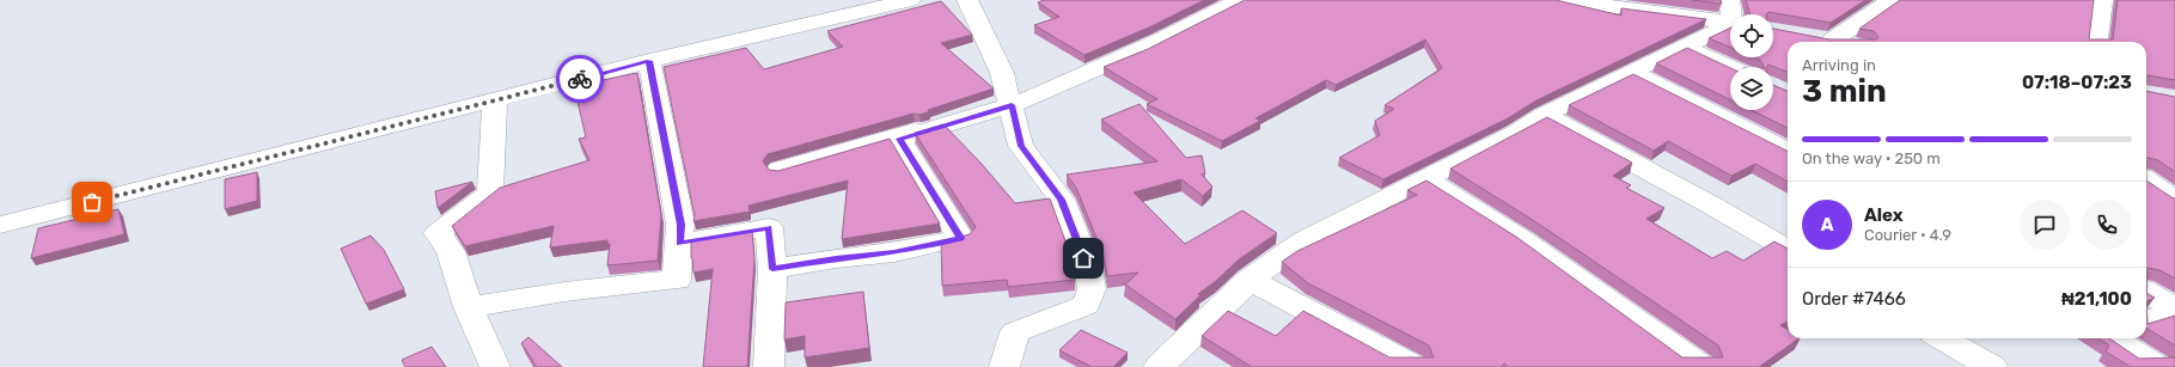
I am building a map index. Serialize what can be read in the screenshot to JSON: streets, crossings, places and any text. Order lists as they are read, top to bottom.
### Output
{
  "page": {
    "heading": ["3 min", "Arriving in", "07:18–07:23"],
    "panel": [
      "Alex",
      "Courier · 4.9",
      "Order #7466",
      "₦21,100"
    ],
    "bar": "On the way · 250 m",
    "round": "A"
  }
}
